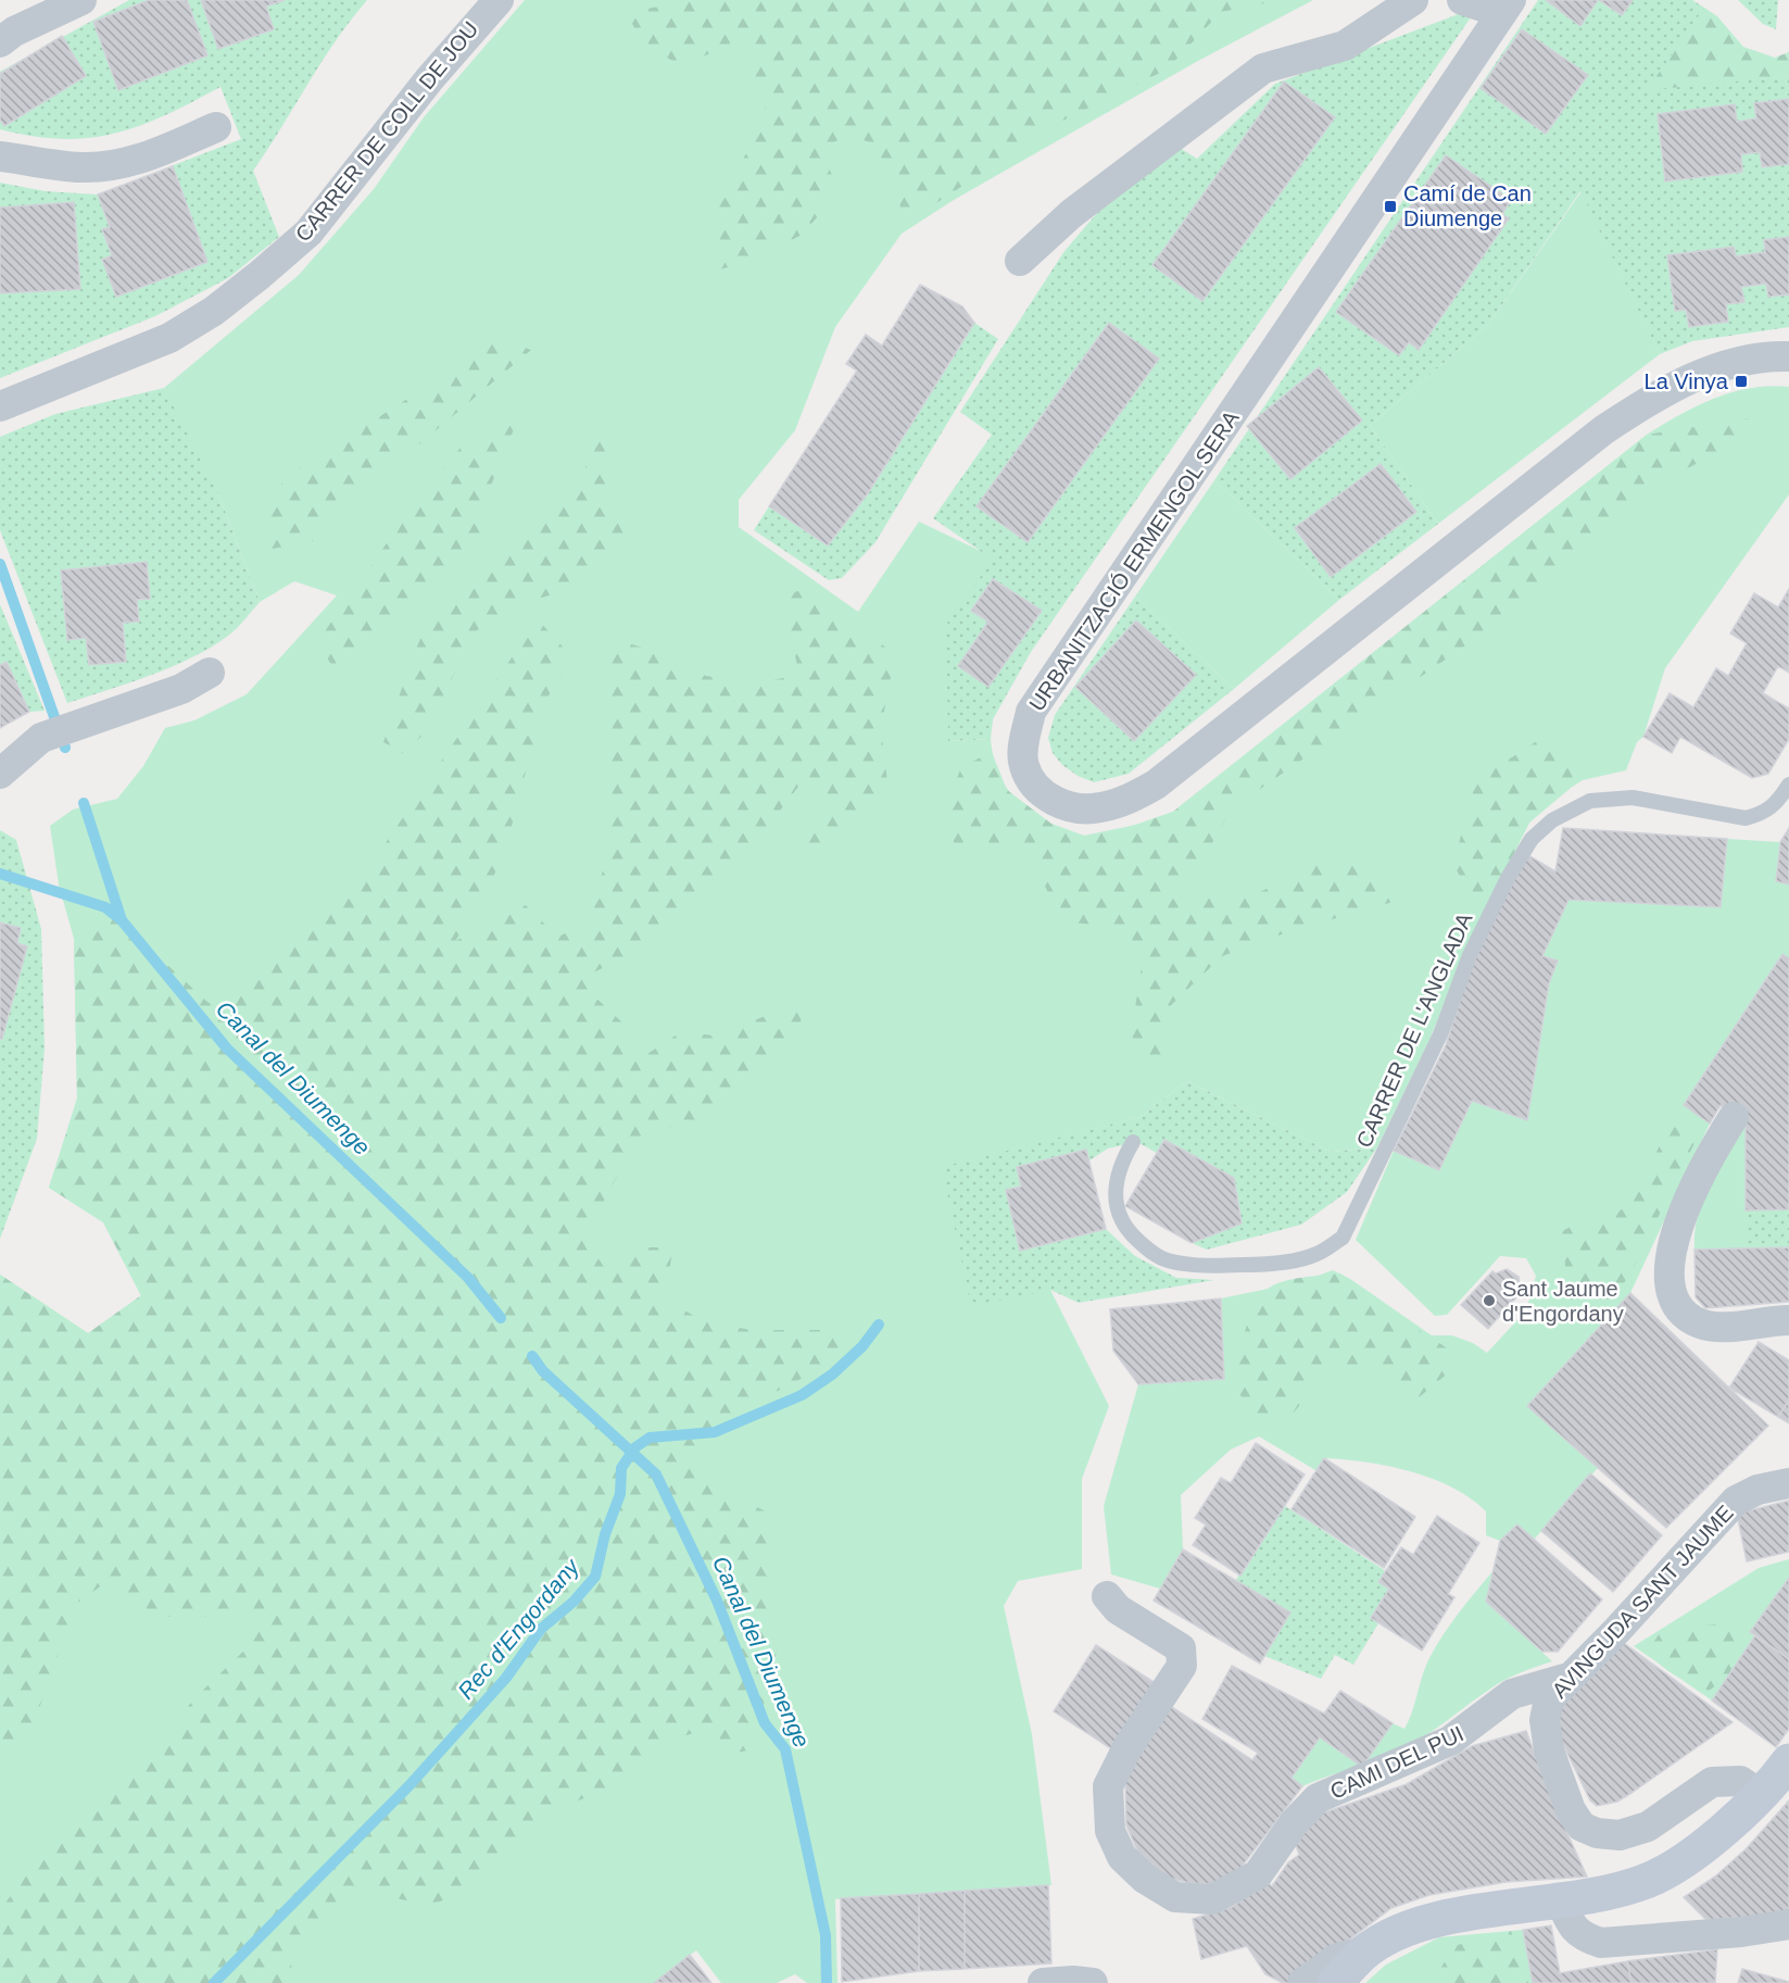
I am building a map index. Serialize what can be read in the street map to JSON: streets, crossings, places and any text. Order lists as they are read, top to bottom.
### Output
{
  "streets": {
    "street": [
      "CARRER DE COLL DE JOU",
      "URBANITZACIÓ ERMENGOL SERA",
      "AVINGUDA SANT JAUME",
      "CAMI DEL PUI"
    ],
    "lane": ["CARRER DE L'ANGLADA"]
  },
  "crossings": [
    ["AVINGUDA SANT JAUME", "CAMI DEL PUI"]
  ],
  "water": ["Canal del Diumenge", "Rec d'Engordany"],
  "places": {
    "transit": ["Camí de Can Diumenge", "La Vinya"],
    "other": ["Sant Jaume d'Engordany"]
  }
}
